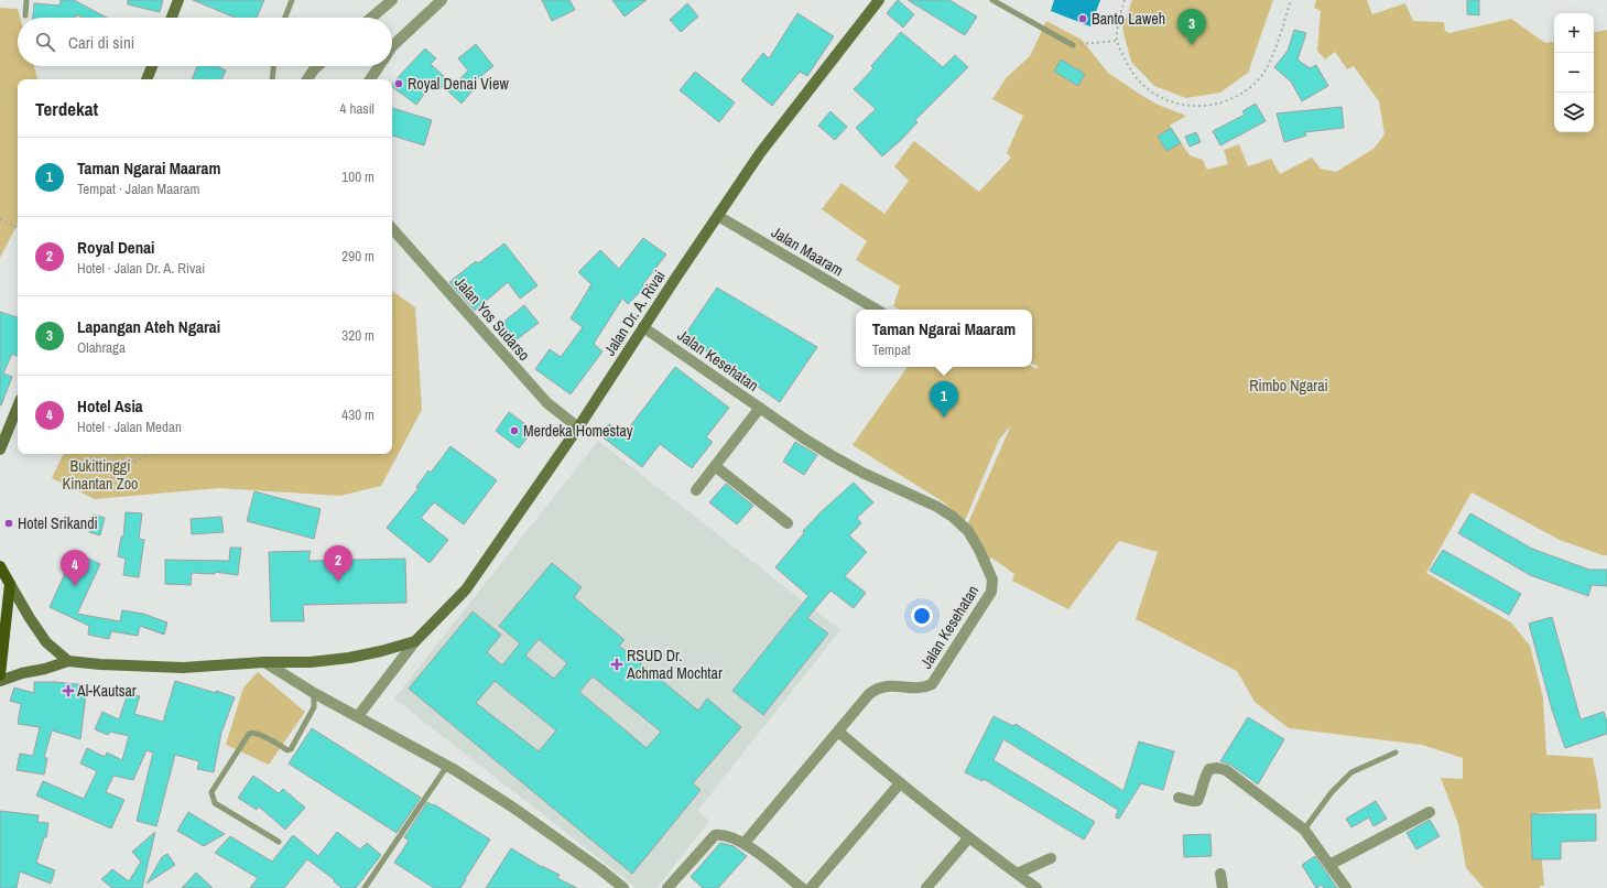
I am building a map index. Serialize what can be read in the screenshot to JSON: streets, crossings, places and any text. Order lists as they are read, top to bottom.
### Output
{
  "streets": {
    "main road": ["Jalan Dr. A. Rivai"],
    "street": ["Jalan Maaram", "Jalan Yos Sudarso", "Jalan Kesehatan"]
  },
  "crossings": [
    ["Jalan Maaram", "Jalan Dr. A. Rivai"],
    ["Jalan Dr. A. Rivai", "Jalan Yos Sudarso"],
    ["Jalan Dr. A. Rivai", "Jalan Kesehatan"]
  ],
  "parks": ["Rimbo Ngarai", "Bukittinggi Kinantan Zoo"],
  "places": {
    "other": [
      "Banto Laweh",
      "Royal Denai View",
      "Merdeka Homestay",
      "Hotel Srikandi"
    ],
    "health": ["RSUD Dr. Achmad Mochtar", "Al-Kautsar"]
  },
  "page": {
    "pins": [
      "3",
      "1",
      "2",
      "4"
    ],
    "map_buttons": ["+", "−"],
    "search": "Cari di sini",
    "heading": ["Terdekat", "4 hasil"],
    "list": [
      {
        "mark": "1",
        "name": "Taman Ngarai Maaram",
        "note": "Tempat · Jalan Maaram",
        "value": "100 m"
      },
      {
        "mark": "2",
        "name": "Royal Denai",
        "note": "Hotel · Jalan Dr. A. Rivai",
        "value": "290 m"
      },
      {
        "mark": "3",
        "name": "Lapangan Ateh Ngarai",
        "note": "Olahraga",
        "value": "320 m"
      },
      {
        "mark": "4",
        "name": "Hotel Asia",
        "note": "Hotel · Jalan Medan",
        "value": "430 m"
      }
    ],
    "popup": ["Taman Ngarai Maaram", "Tempat"]
  }
}
